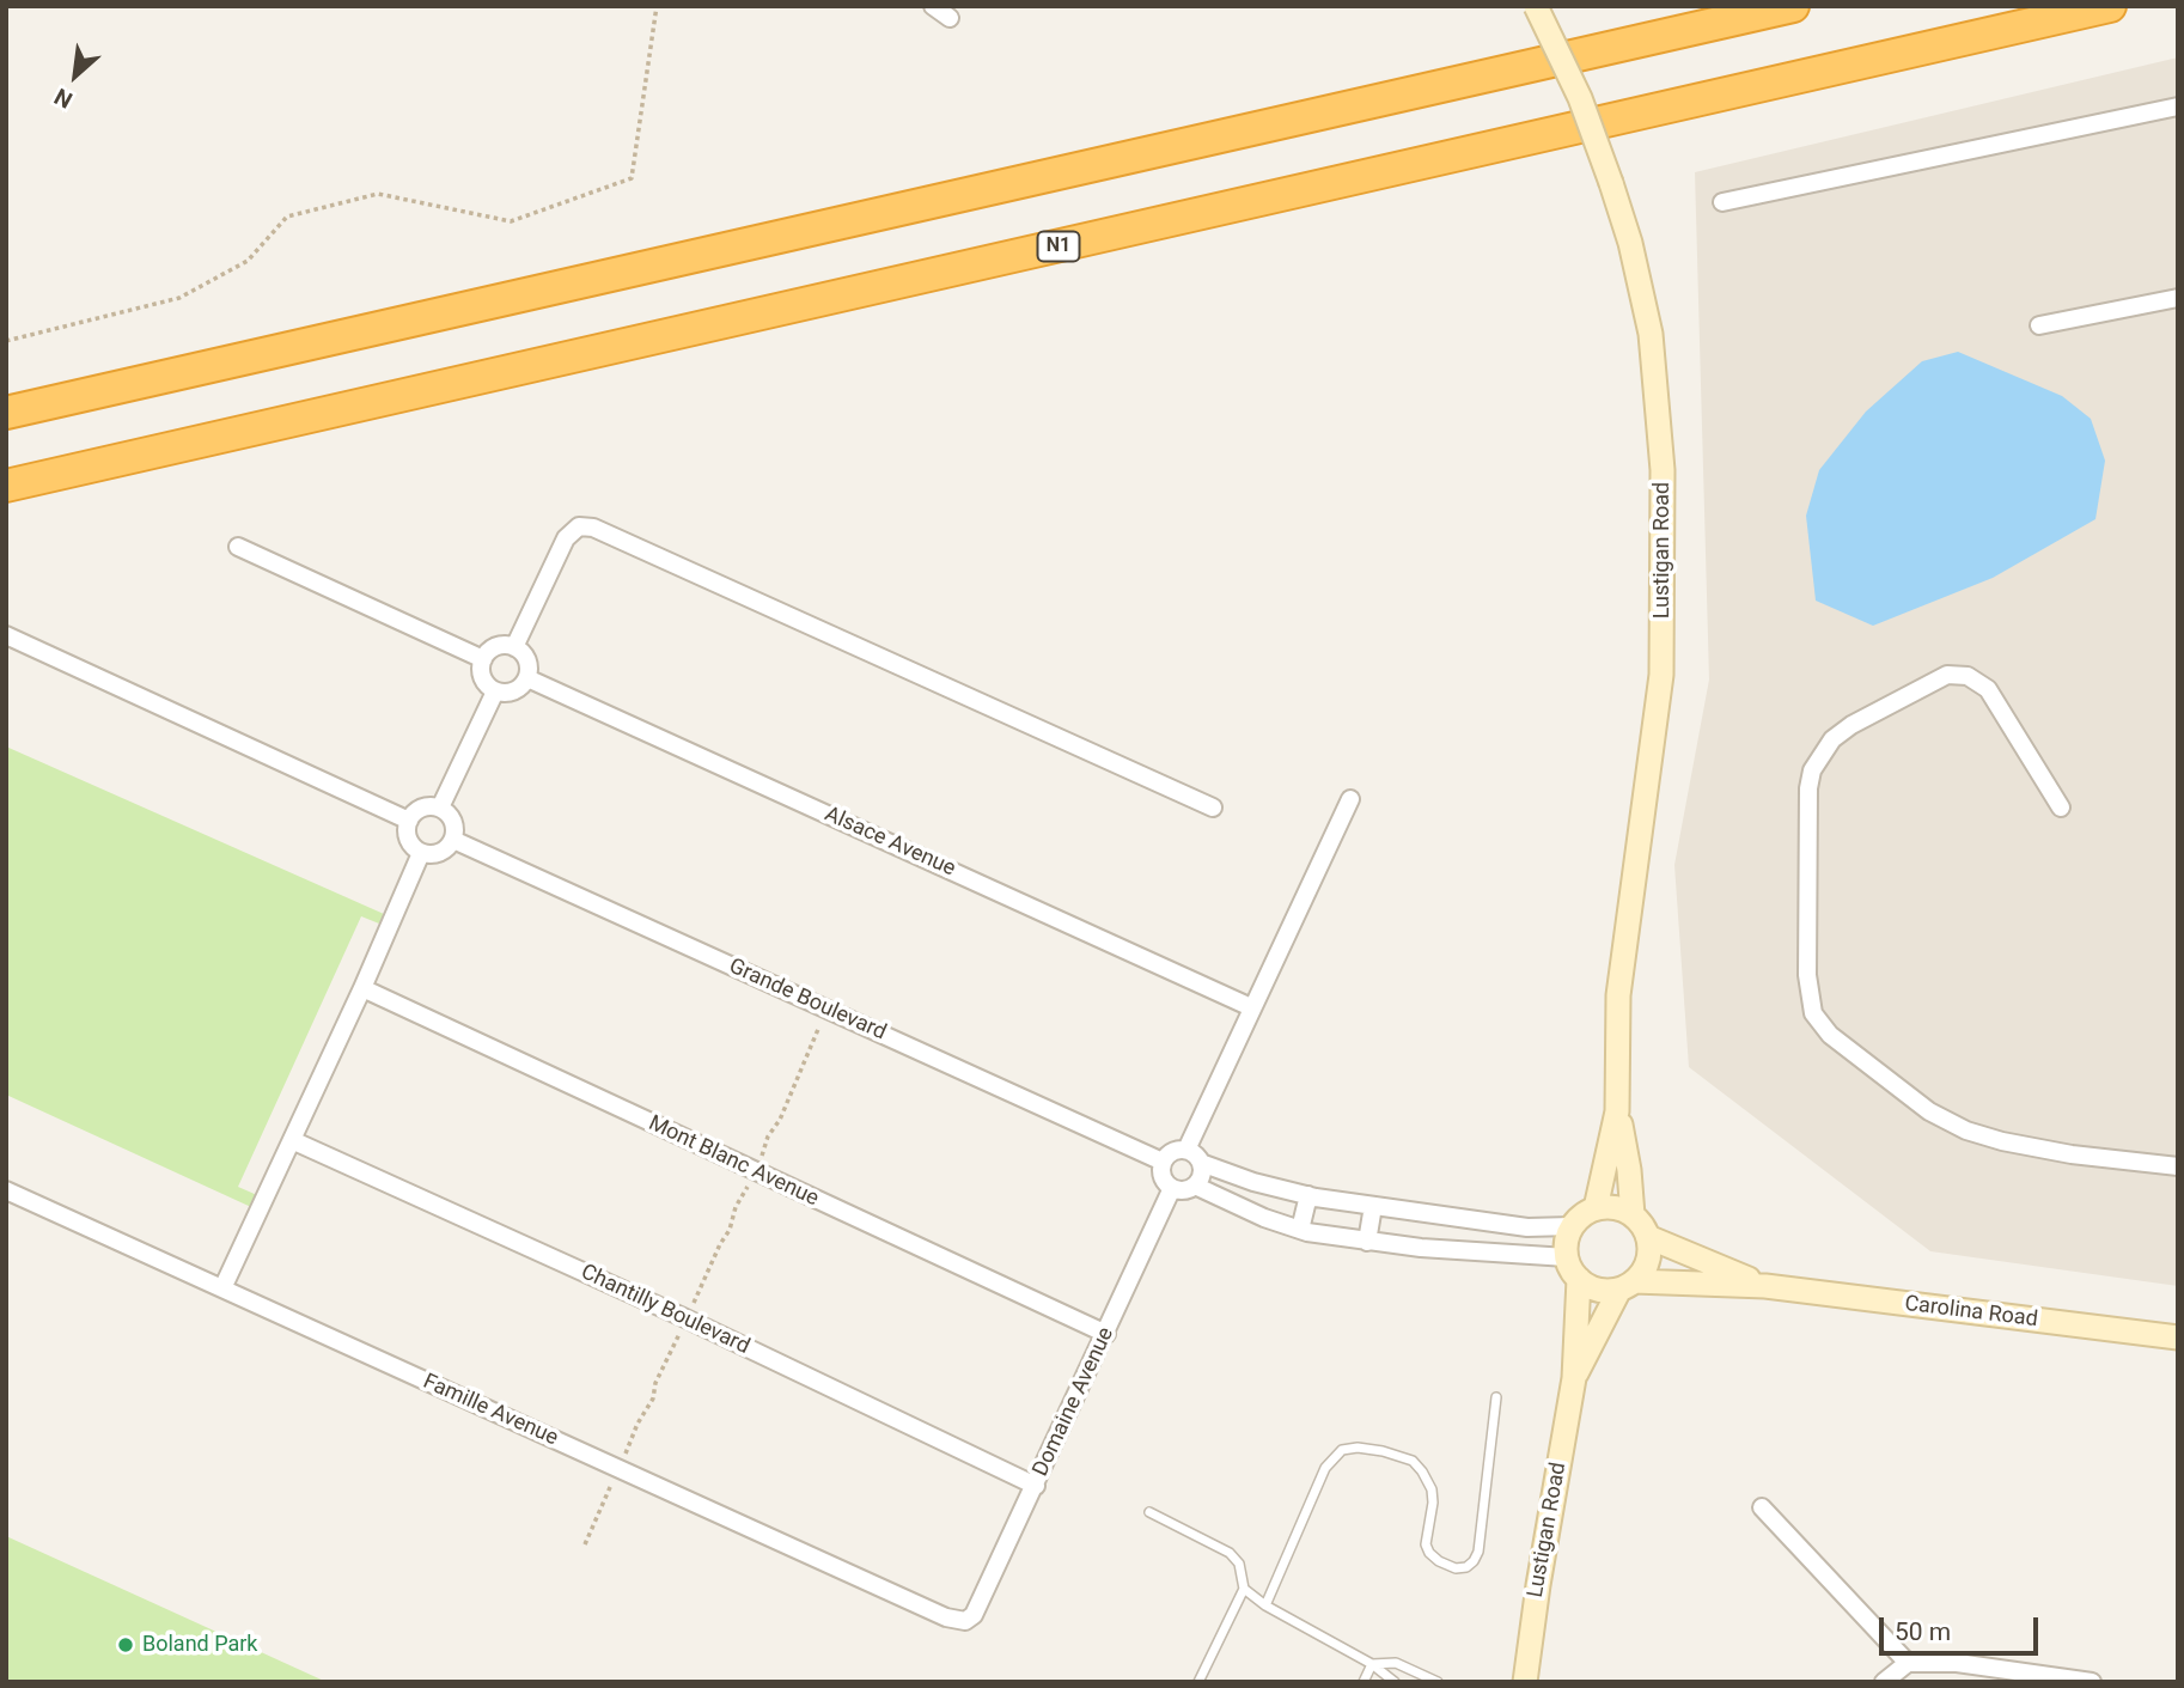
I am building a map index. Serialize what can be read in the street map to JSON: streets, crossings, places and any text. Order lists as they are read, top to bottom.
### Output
{
  "streets": {
    "highway": ["N1"],
    "street": [
      "Lustigan Road",
      "Alsace Avenue",
      "Grande Boulevard",
      "Mont Blanc Avenue",
      "Chantilly Boulevard",
      "Carolina Road",
      "Domaine Avenue",
      "Famille Avenue"
    ]
  },
  "crossings": [
    ["Lustigan Road", "Carolina Road"],
    ["Grande Boulevard", "Domaine Avenue"],
    ["Mont Blanc Avenue", "Domaine Avenue"],
    ["Chantilly Boulevard", "Domaine Avenue"],
    ["Domaine Avenue", "Famille Avenue"]
  ],
  "places": ["Boland Park"],
  "scale_bar": "50 m",
  "north": "bottom left"
}
